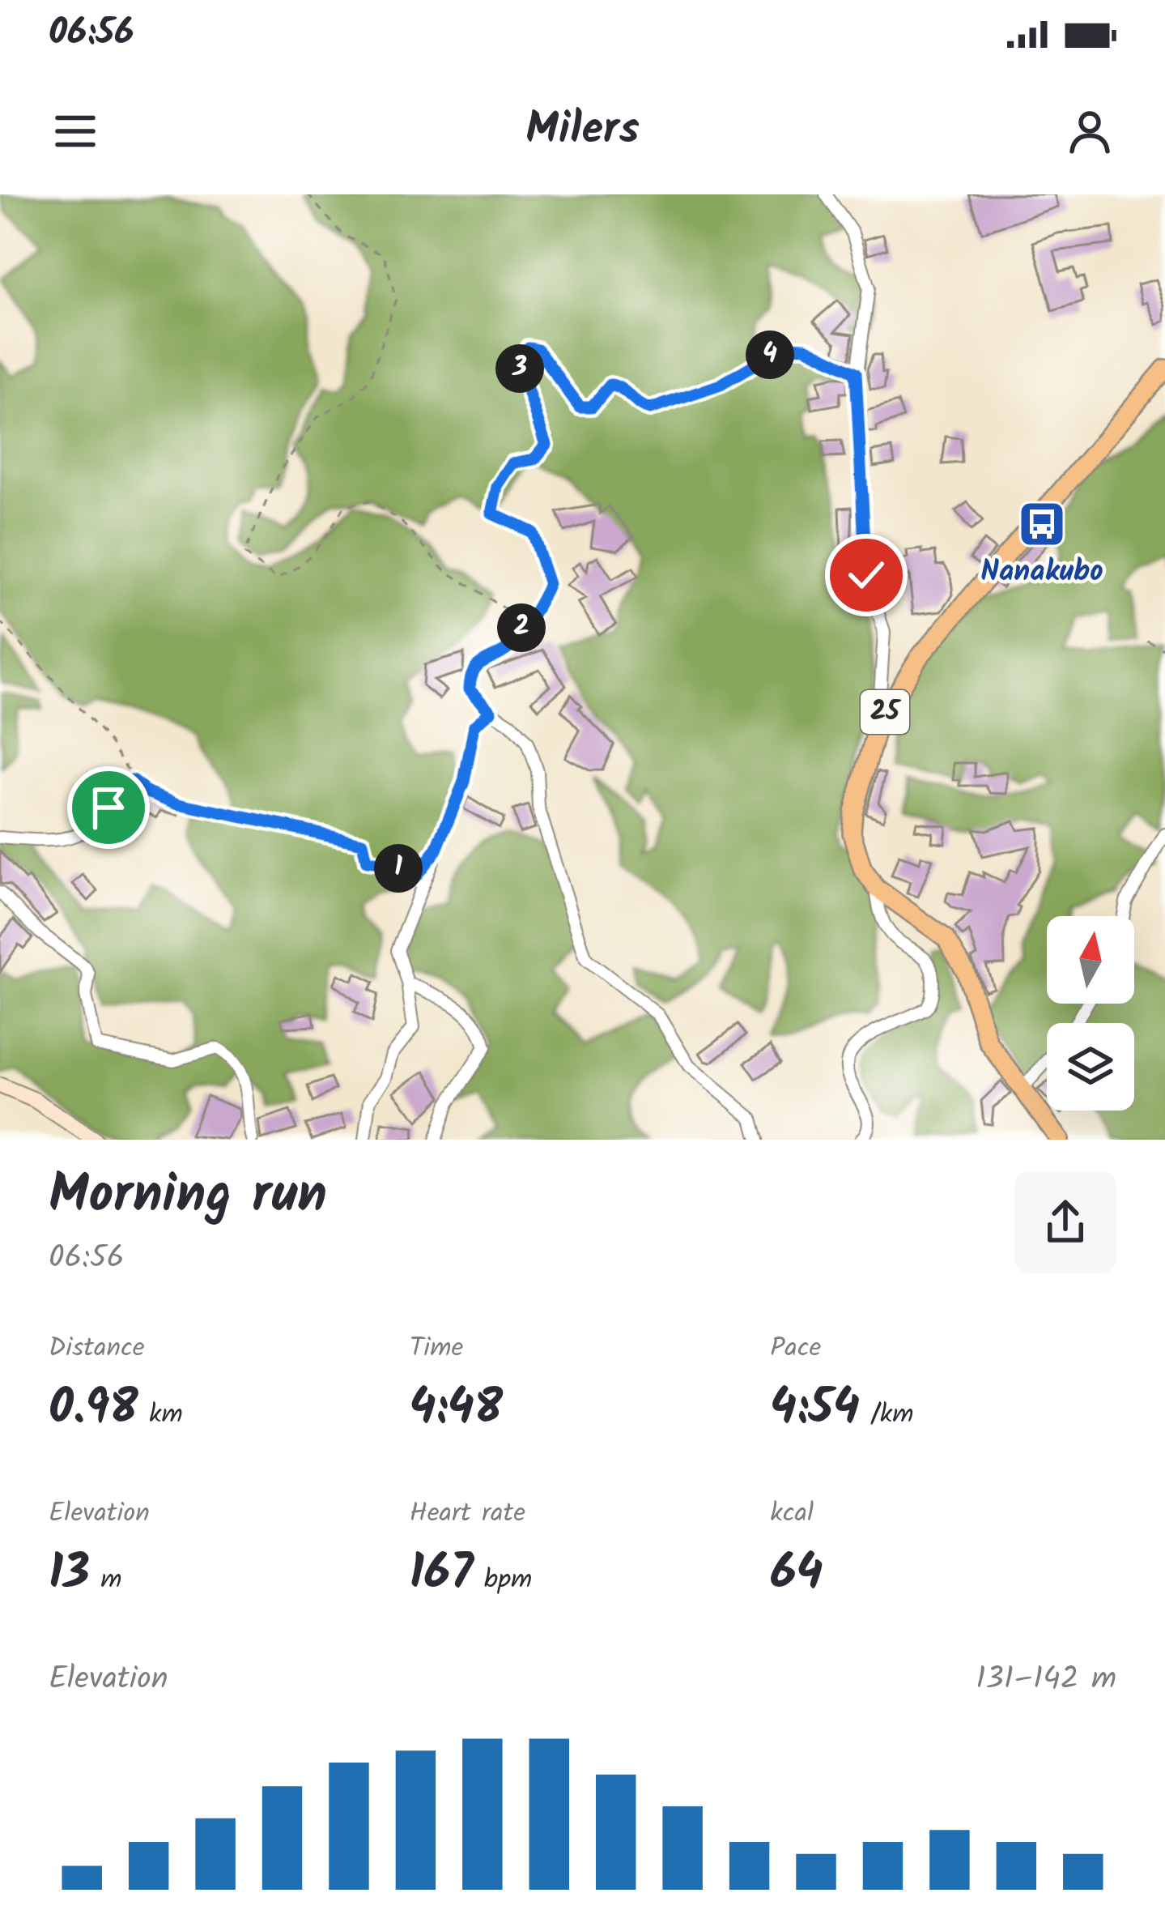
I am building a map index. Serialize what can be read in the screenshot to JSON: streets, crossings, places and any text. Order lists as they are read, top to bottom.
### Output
{
  "streets": {
    "main road": ["25"]
  },
  "places": {
    "bus stop": ["Nanakubo"]
  },
  "north": "top",
  "page": {
    "status": "06:56",
    "header": "Milers",
    "pins": [
      "4",
      "3",
      "2",
      "1"
    ],
    "heading": ["Morning run", "06:56"],
    "stats": [
      ["Distance", "0.98 km"],
      ["Time", "4:48"],
      ["Pace", "4:54 /km"],
      ["Elevation", "13 m"],
      ["Heart rate", "167 bpm"],
      ["kcal", "64"]
    ],
    "chart": ["Elevation", "131–142 m"]
  }
}
